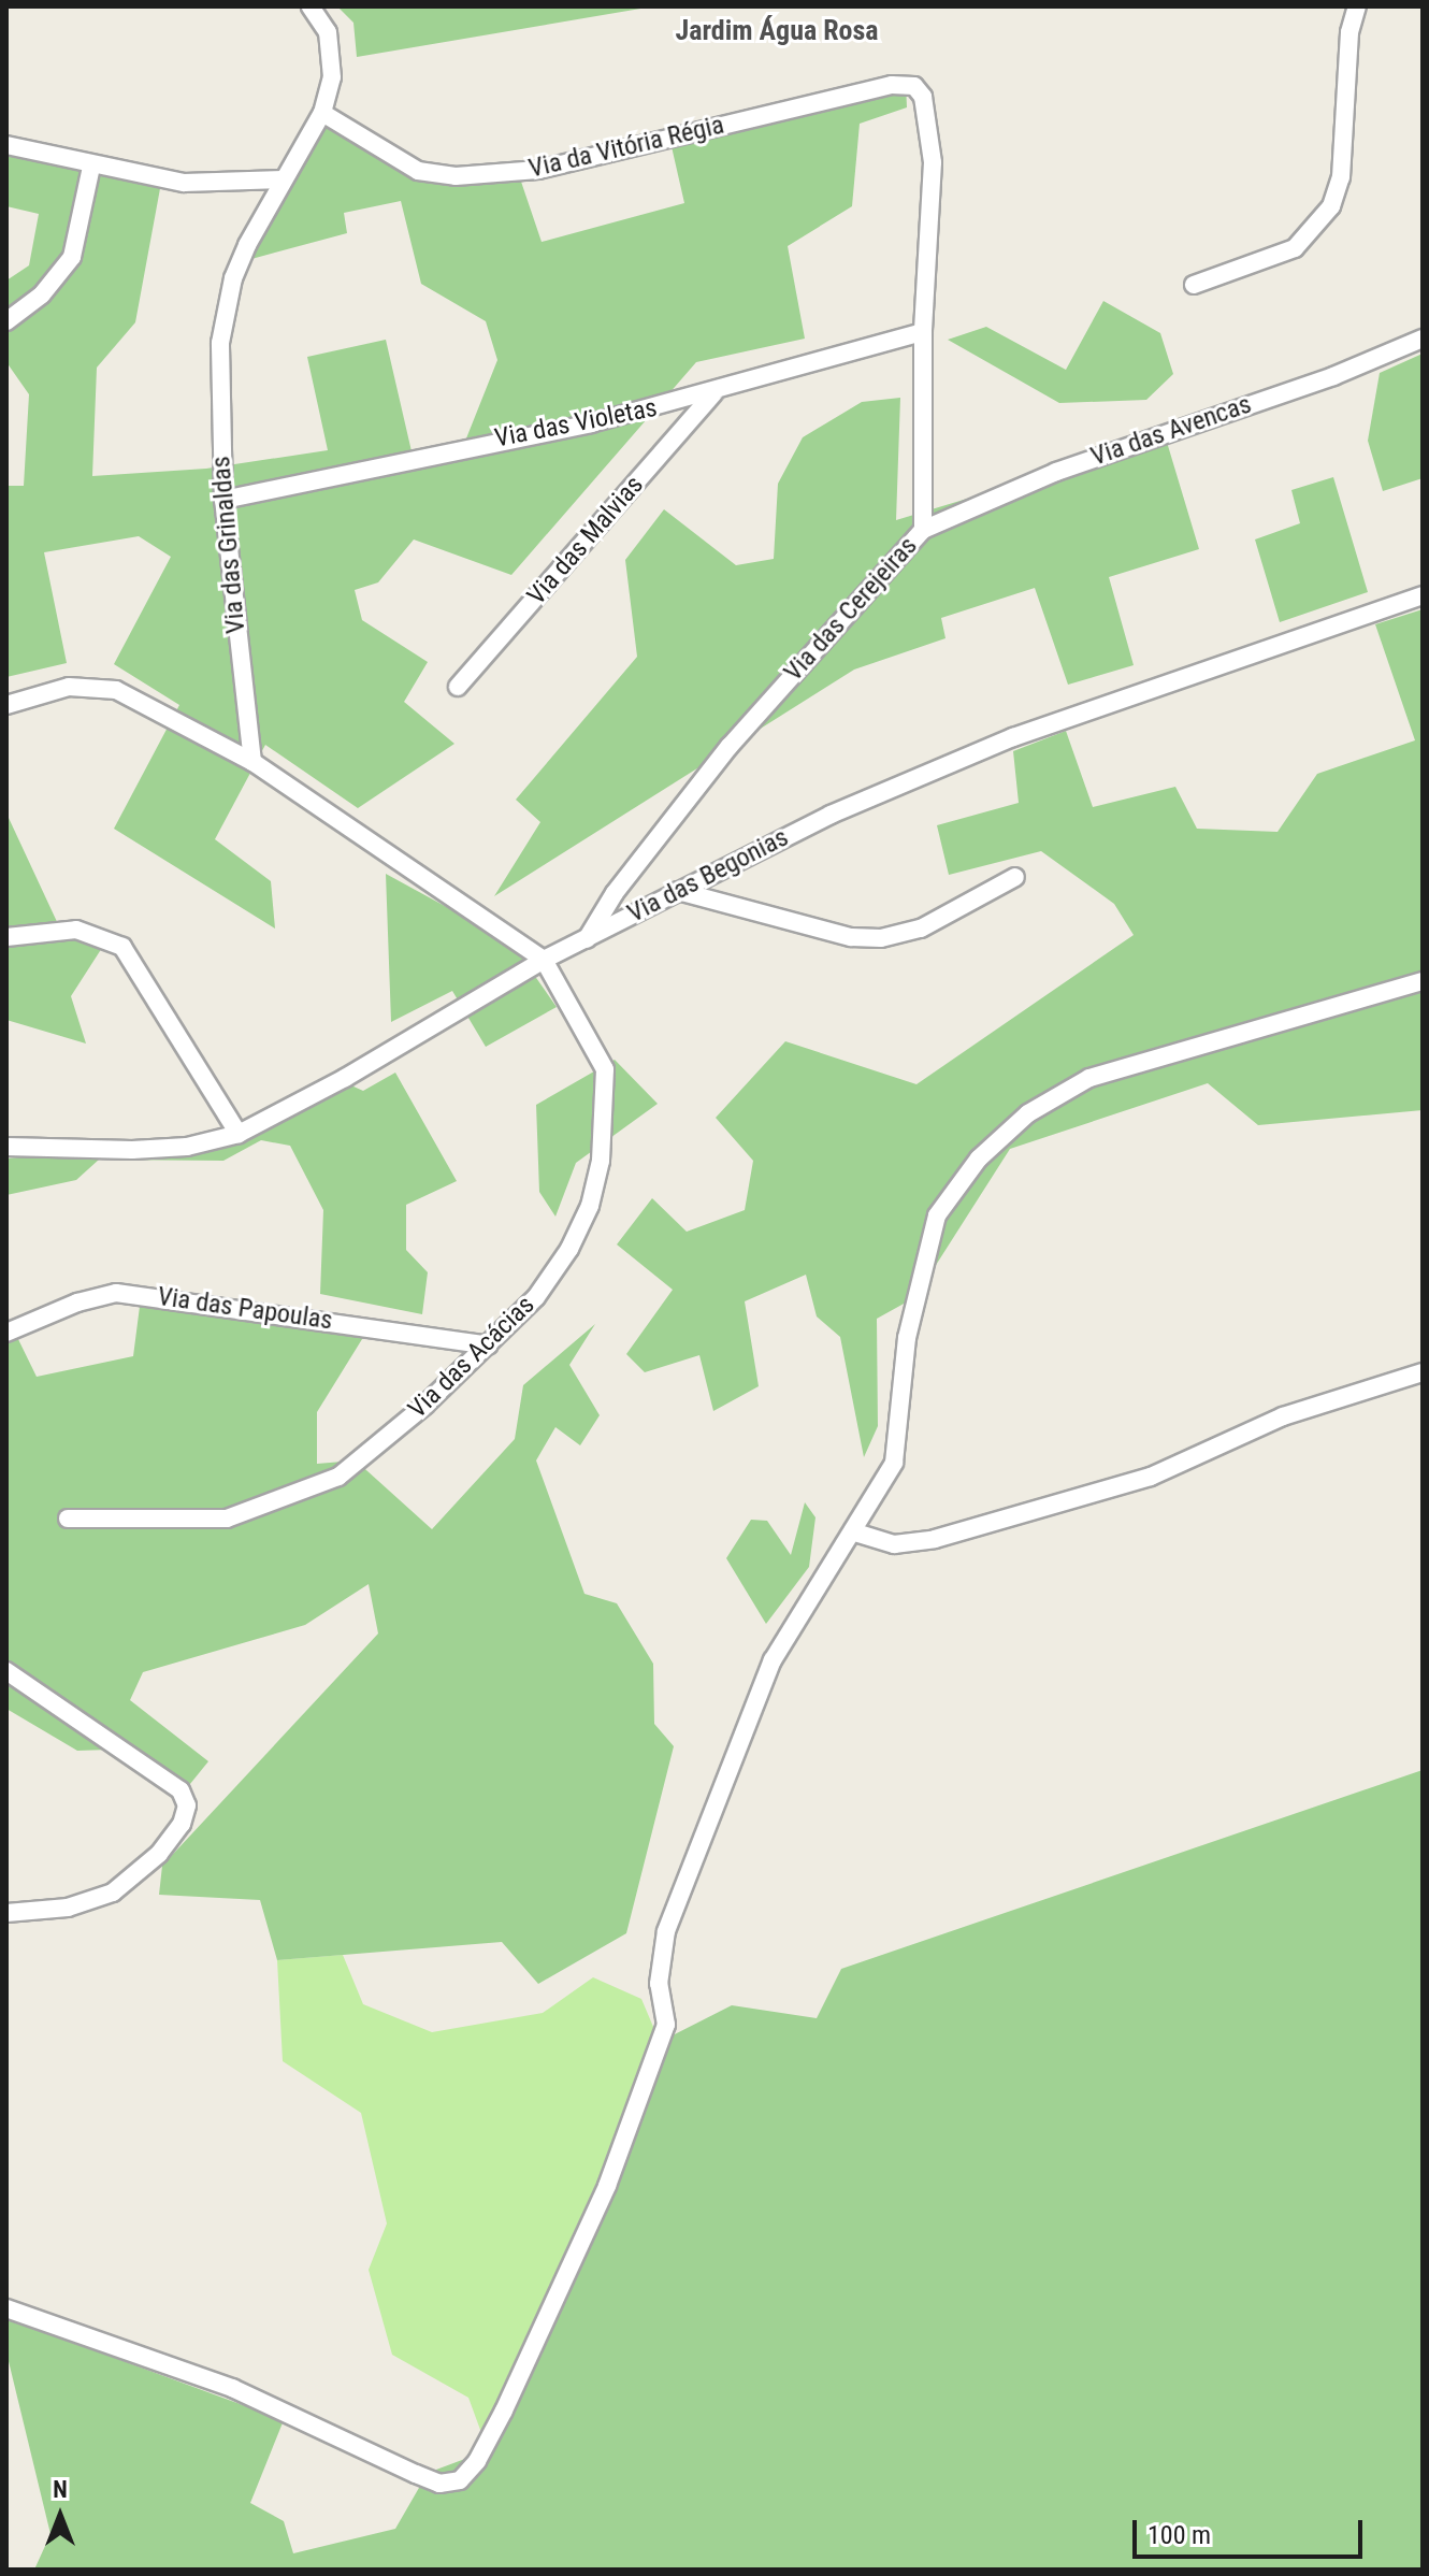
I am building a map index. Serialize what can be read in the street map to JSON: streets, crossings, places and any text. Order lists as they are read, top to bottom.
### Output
{
  "streets": {
    "street": [
      "Via da Vitória Régia",
      "Via das Violetas",
      "Via das Avencas",
      "Via das Malvias",
      "Via das Grinaldas",
      "Via das Cerejeiras",
      "Via das Begonias",
      "Via das Papoulas",
      "Via das Acácias"
    ]
  },
  "crossings": [
    ["Via da Vitória Régia", "Via das Grinaldas"],
    ["Via da Vitória Régia", "Via das Cerejeiras"],
    ["Via das Violetas", "Via das Malvias"],
    ["Via das Violetas", "Via das Grinaldas"],
    ["Via das Violetas", "Via das Cerejeiras"],
    ["Via das Avencas", "Via das Cerejeiras"],
    ["Via das Cerejeiras", "Via das Begonias"],
    ["Via das Begonias", "Via das Acácias"],
    ["Via das Papoulas", "Via das Acácias"]
  ],
  "districts": ["Jardim Água Rosa"],
  "scale_bar": "100 m",
  "north": "top"
}
